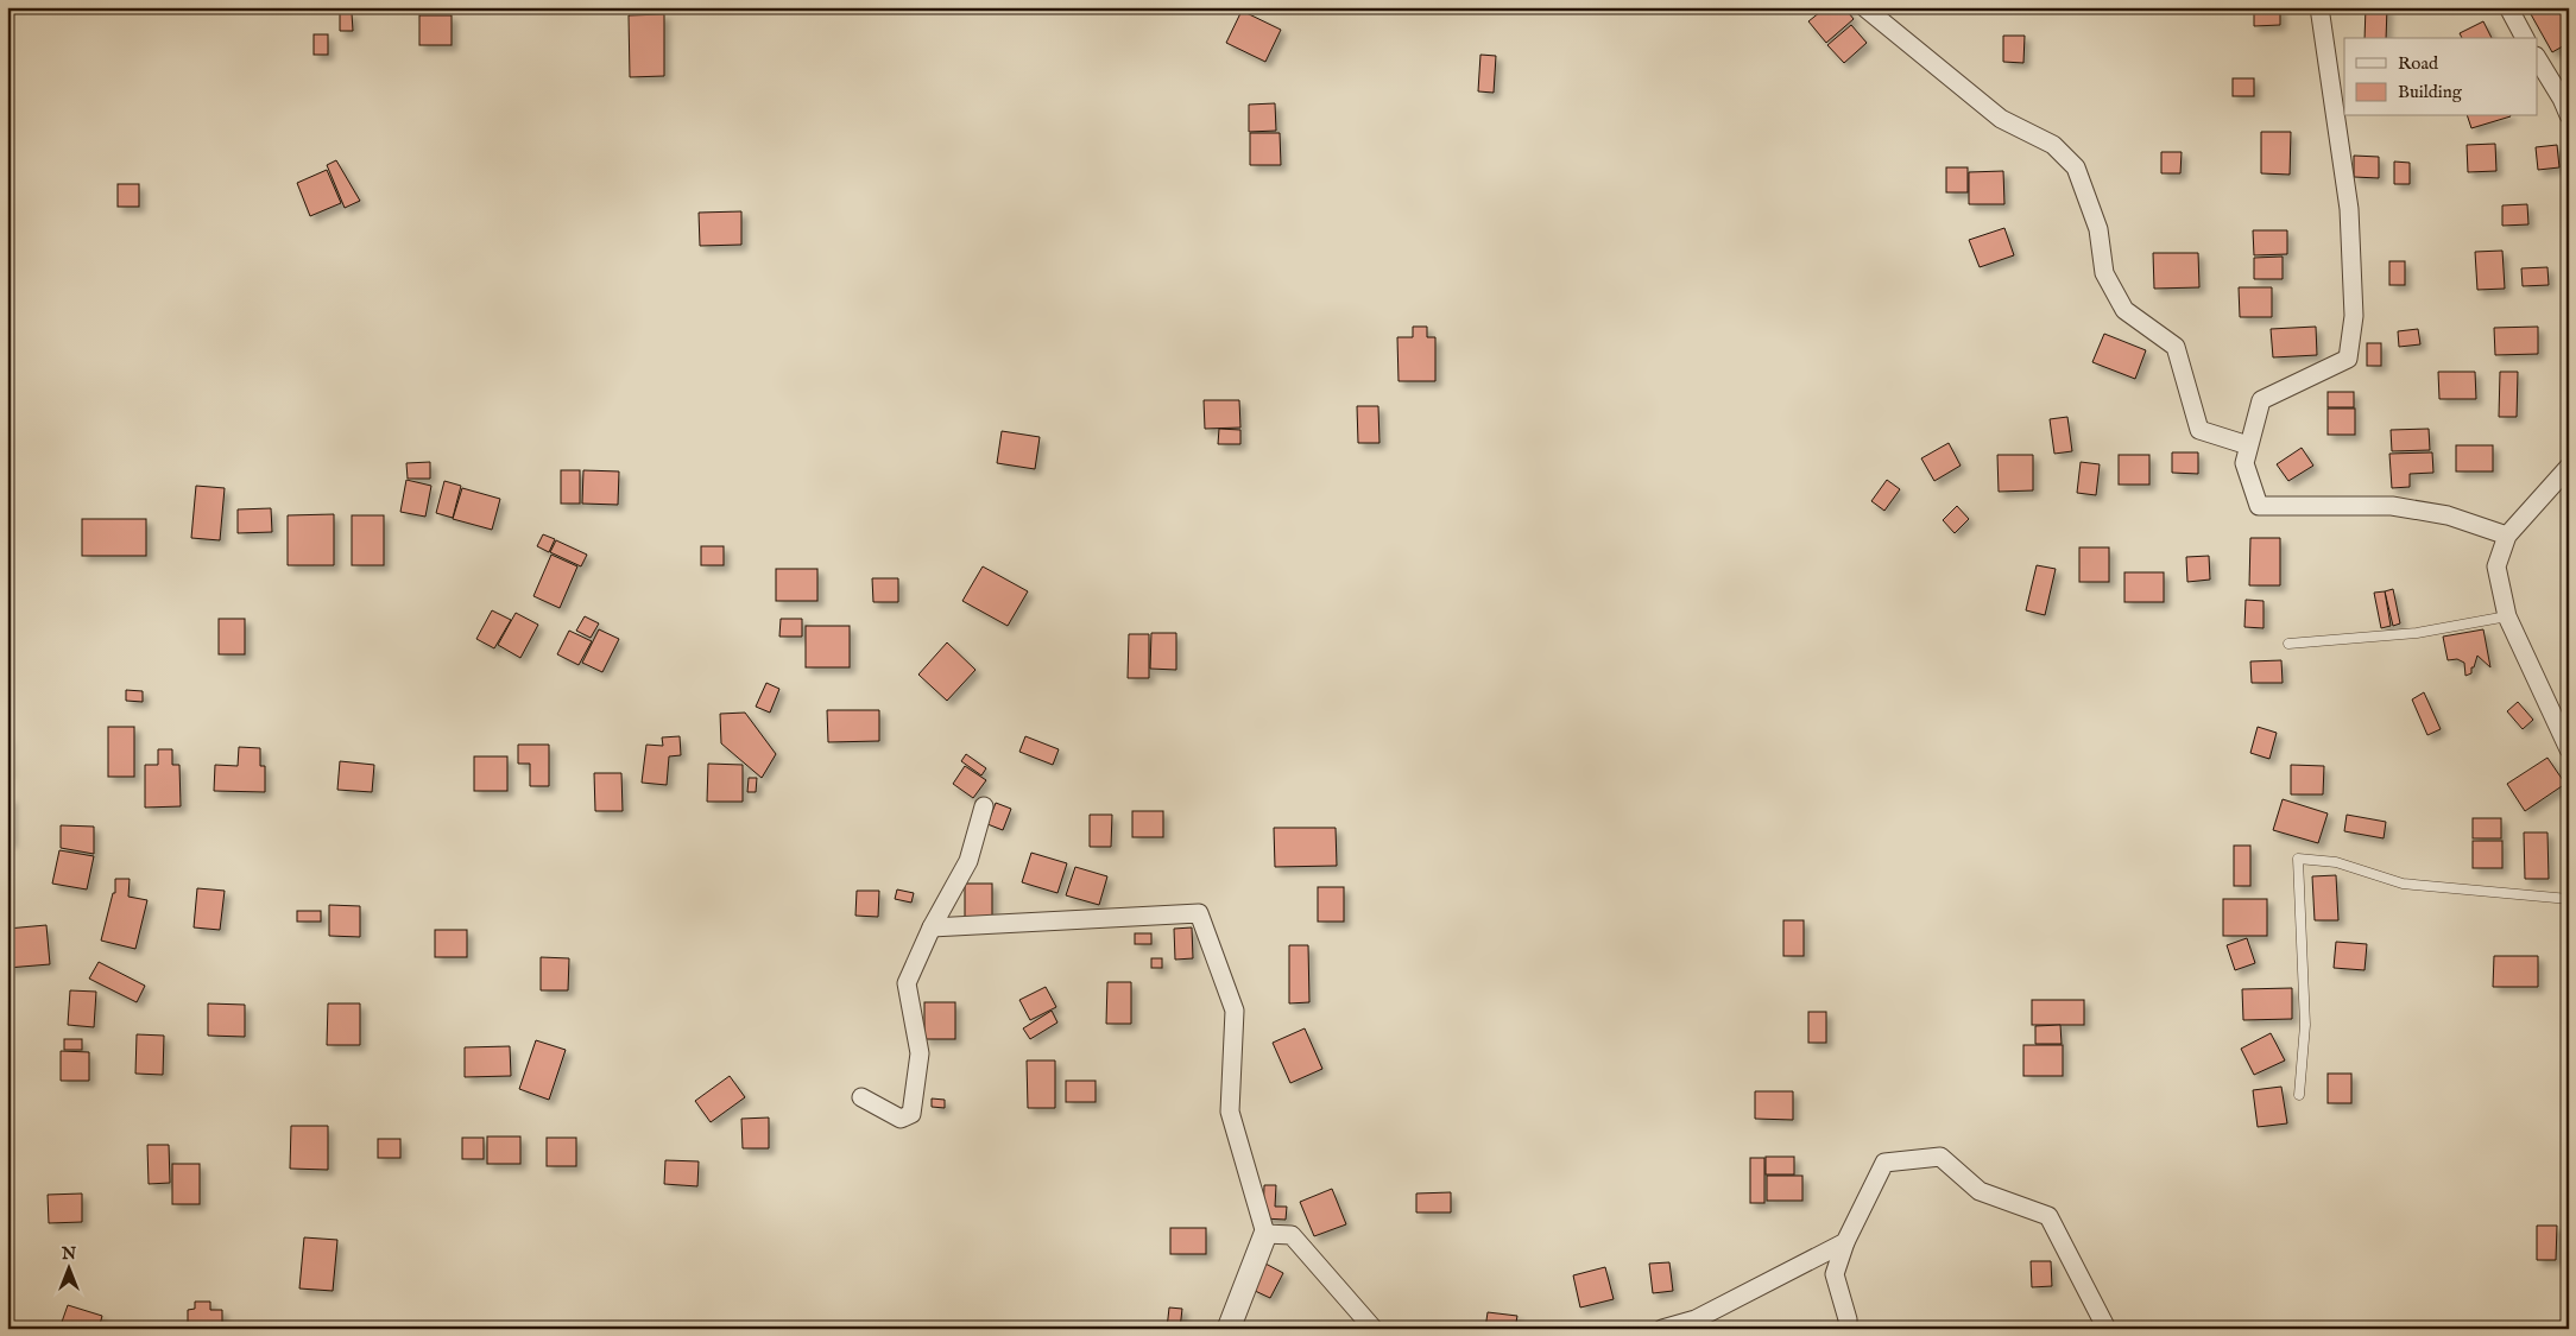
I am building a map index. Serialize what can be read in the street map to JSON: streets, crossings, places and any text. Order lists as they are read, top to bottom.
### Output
{
  "legend": ["Road", "Building"],
  "north": "top"
}
